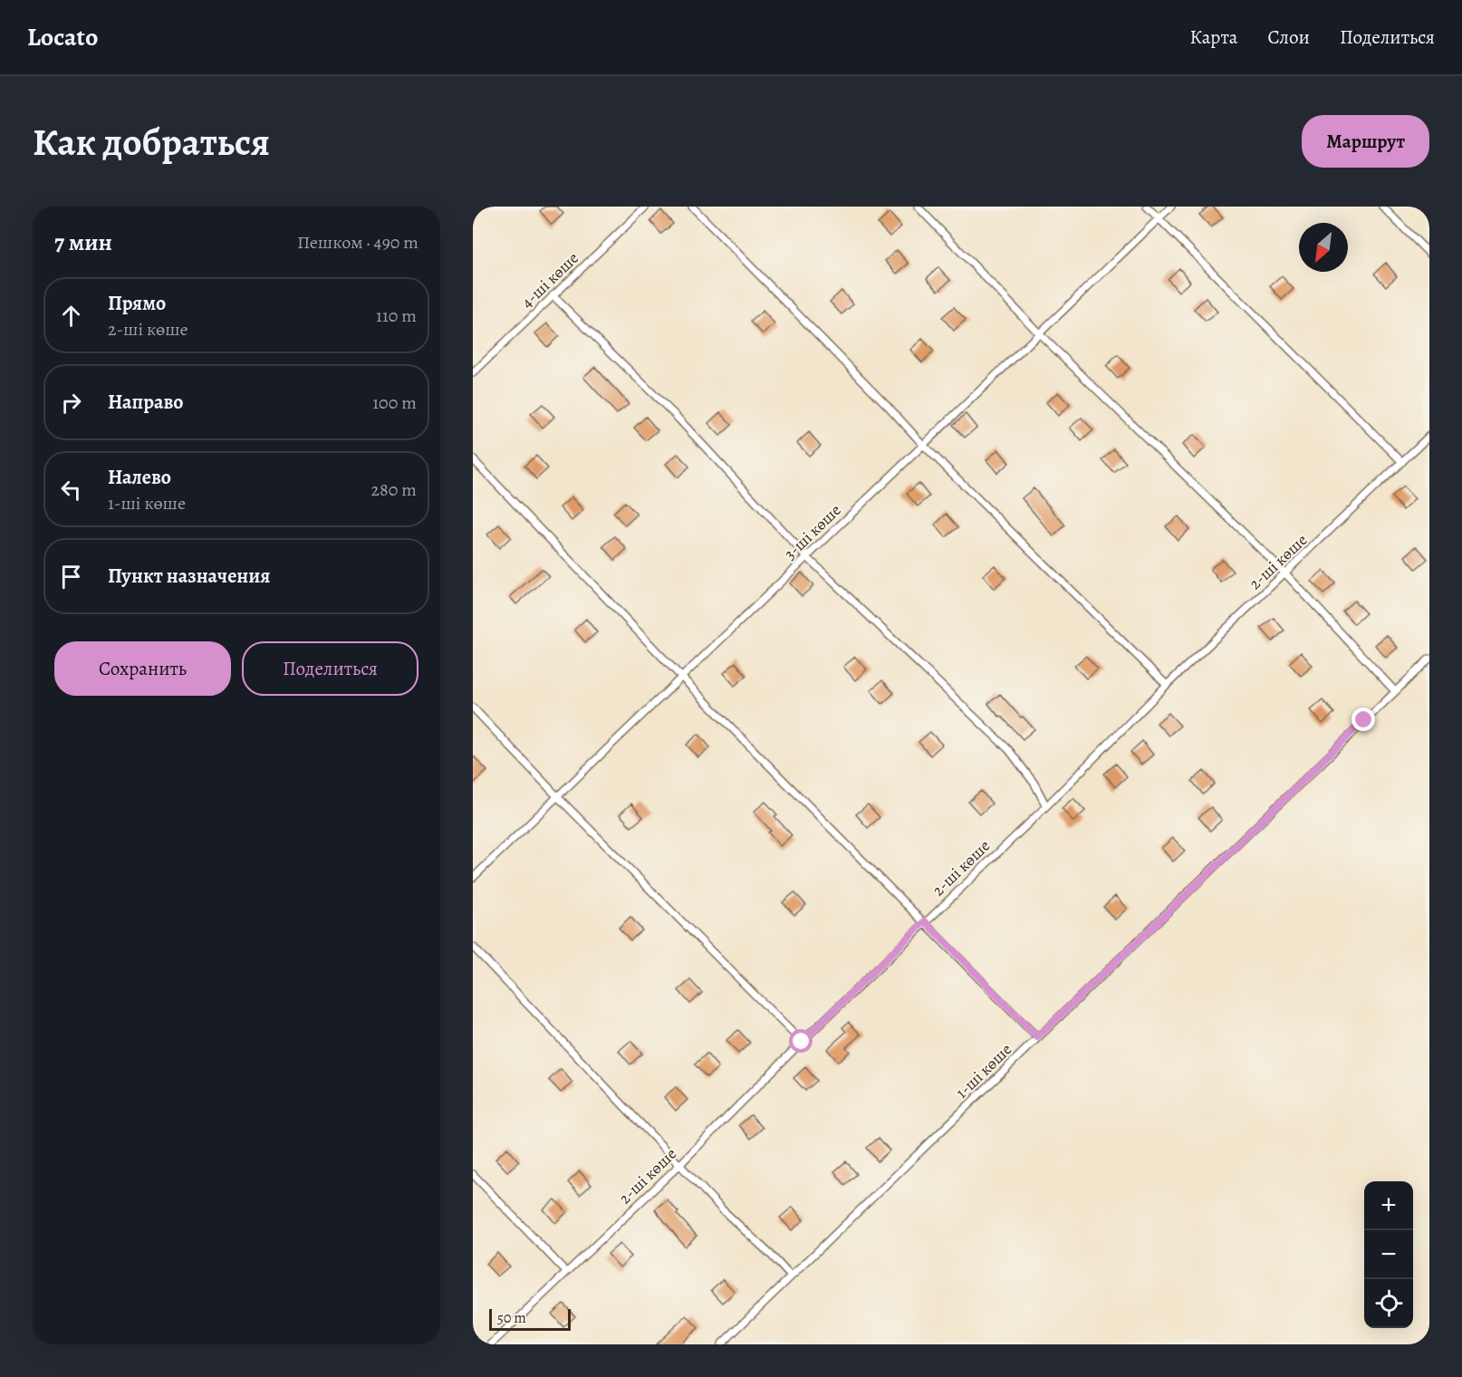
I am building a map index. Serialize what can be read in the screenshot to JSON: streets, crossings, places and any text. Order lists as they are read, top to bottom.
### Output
{
  "streets": {
    "lane": [
      "4-ші көше",
      "3-ші көше",
      "2-ші көше",
      "1-ші көше"
    ]
  },
  "scale_bar": "50 m",
  "north": "bottom left",
  "page": {
    "header": "Locato",
    "nav": ["Карта", "Слои", "Поделиться"],
    "buttons": [
      "Маршрут",
      ["Сохранить", "Поделиться"]
    ],
    "title": "Как добраться",
    "heading": ["7 мин", "Пешком · 490 m"],
    "list": [
      ["Прямо", "2-ші көше", "110 m"],
      ["Направо", "100 m"],
      ["Налево", "1-ші көше", "280 m"],
      "Пункт назначения"
    ],
    "map_buttons": ["+", "−"],
    "scale": "50 m"
  }
}
